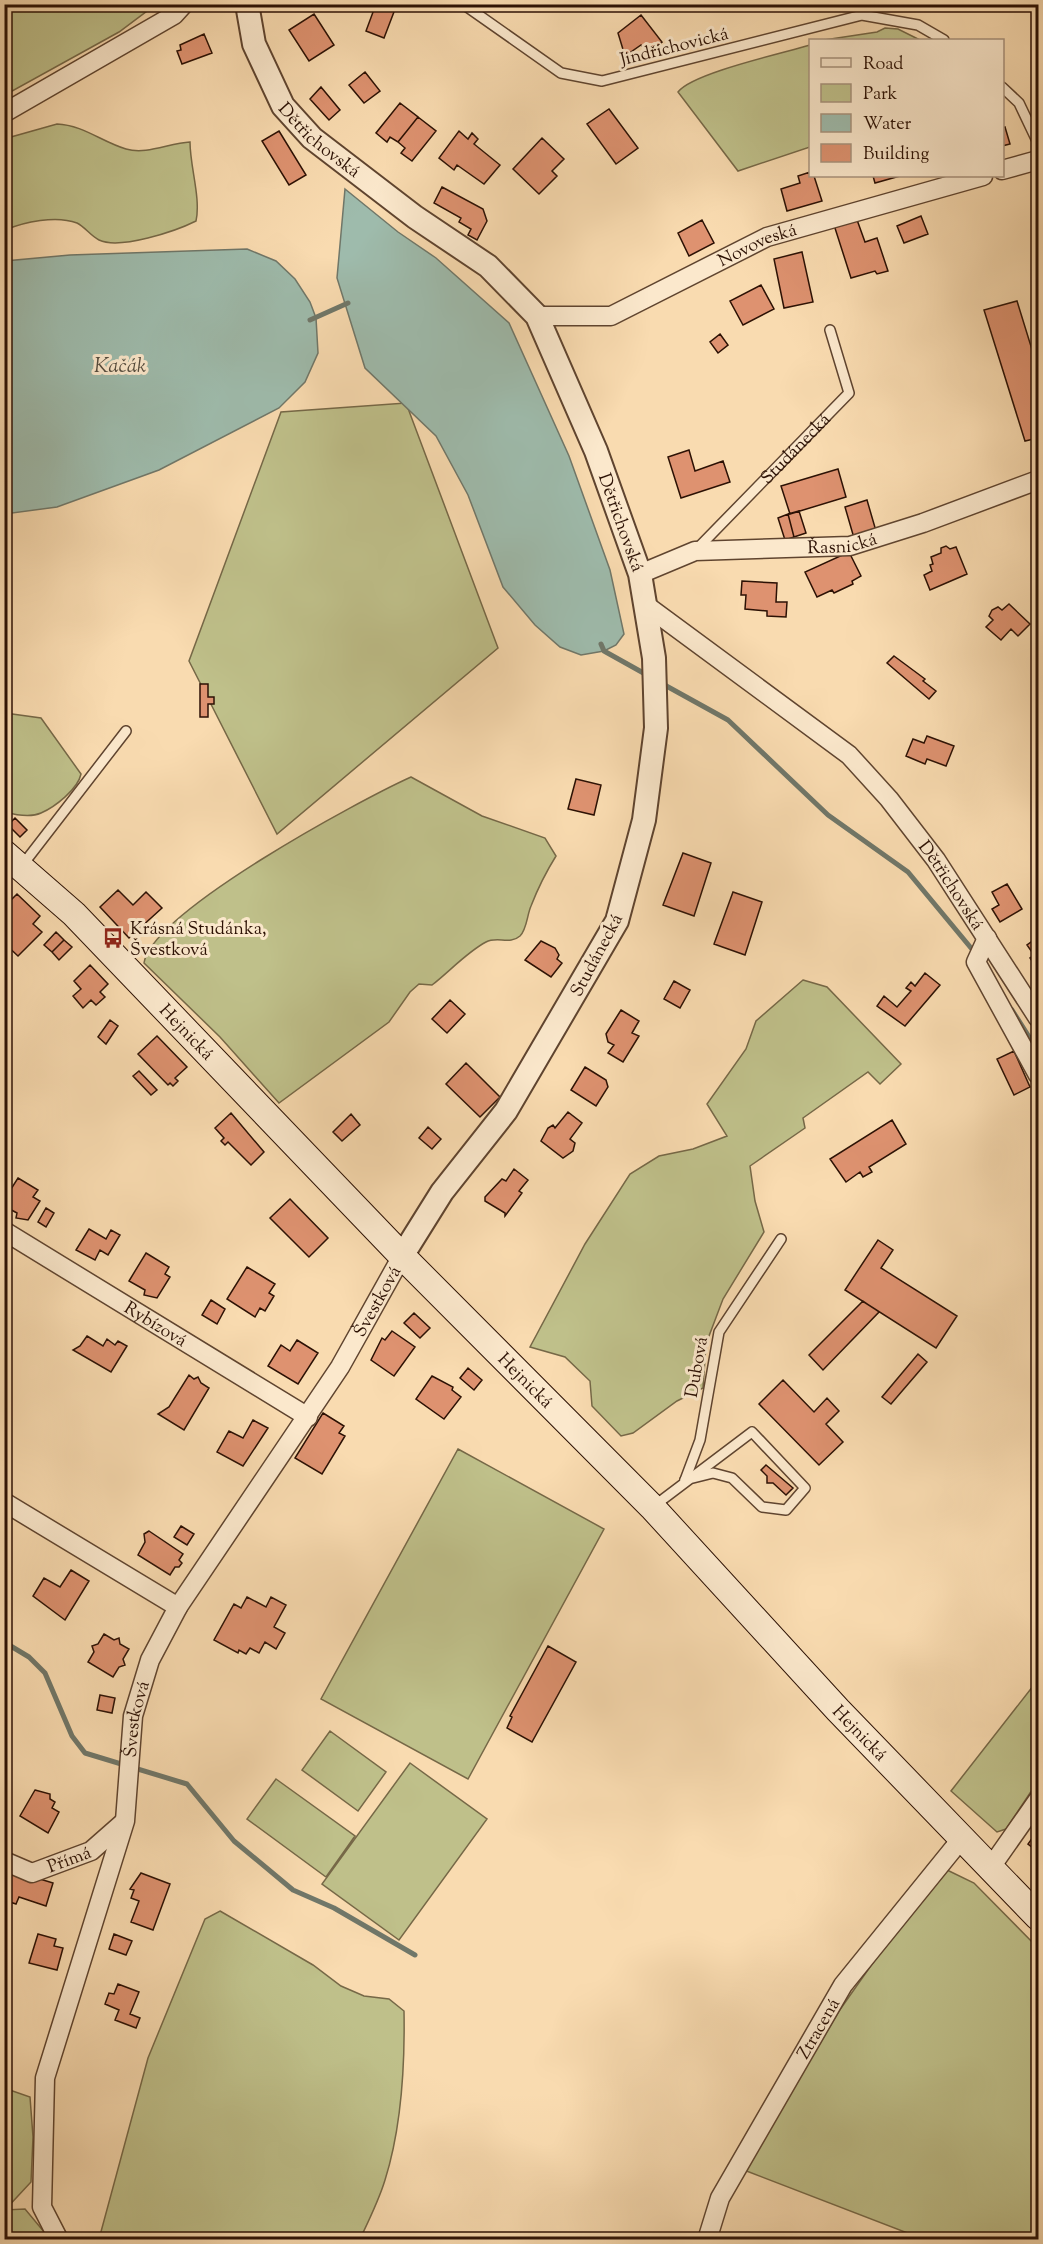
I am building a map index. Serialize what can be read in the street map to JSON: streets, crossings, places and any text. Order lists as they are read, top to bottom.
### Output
{
  "streets": {
    "main road": ["Hejnická"],
    "street": [
      "Dětřichovská",
      "Novoveská",
      "Studánecká",
      "Řasnická",
      "Švestková",
      "Rybízová",
      "Přímá",
      "Ztracená"
    ],
    "lane": ["Jindřichovická", "Dubová"]
  },
  "crossings": [
    ["Dětřichovská", "Novoveská"],
    ["Dětřichovská", "Studánecká"],
    ["Dětřichovská", "Řasnická"],
    ["Studánecká", "Řasnická"],
    ["Studánecká", "Hejnická"],
    ["Studánecká", "Švestková"],
    ["Hejnická", "Švestková"],
    ["Hejnická", "Ztracená"],
    ["Švestková", "Rybízová"],
    ["Švestková", "Přímá"]
  ],
  "water": ["Kačák"],
  "places": {
    "bus stop": ["Krásná Studánka, Švestková"]
  },
  "legend": [
    "Road",
    "Park",
    "Water",
    "Building"
  ]
}
